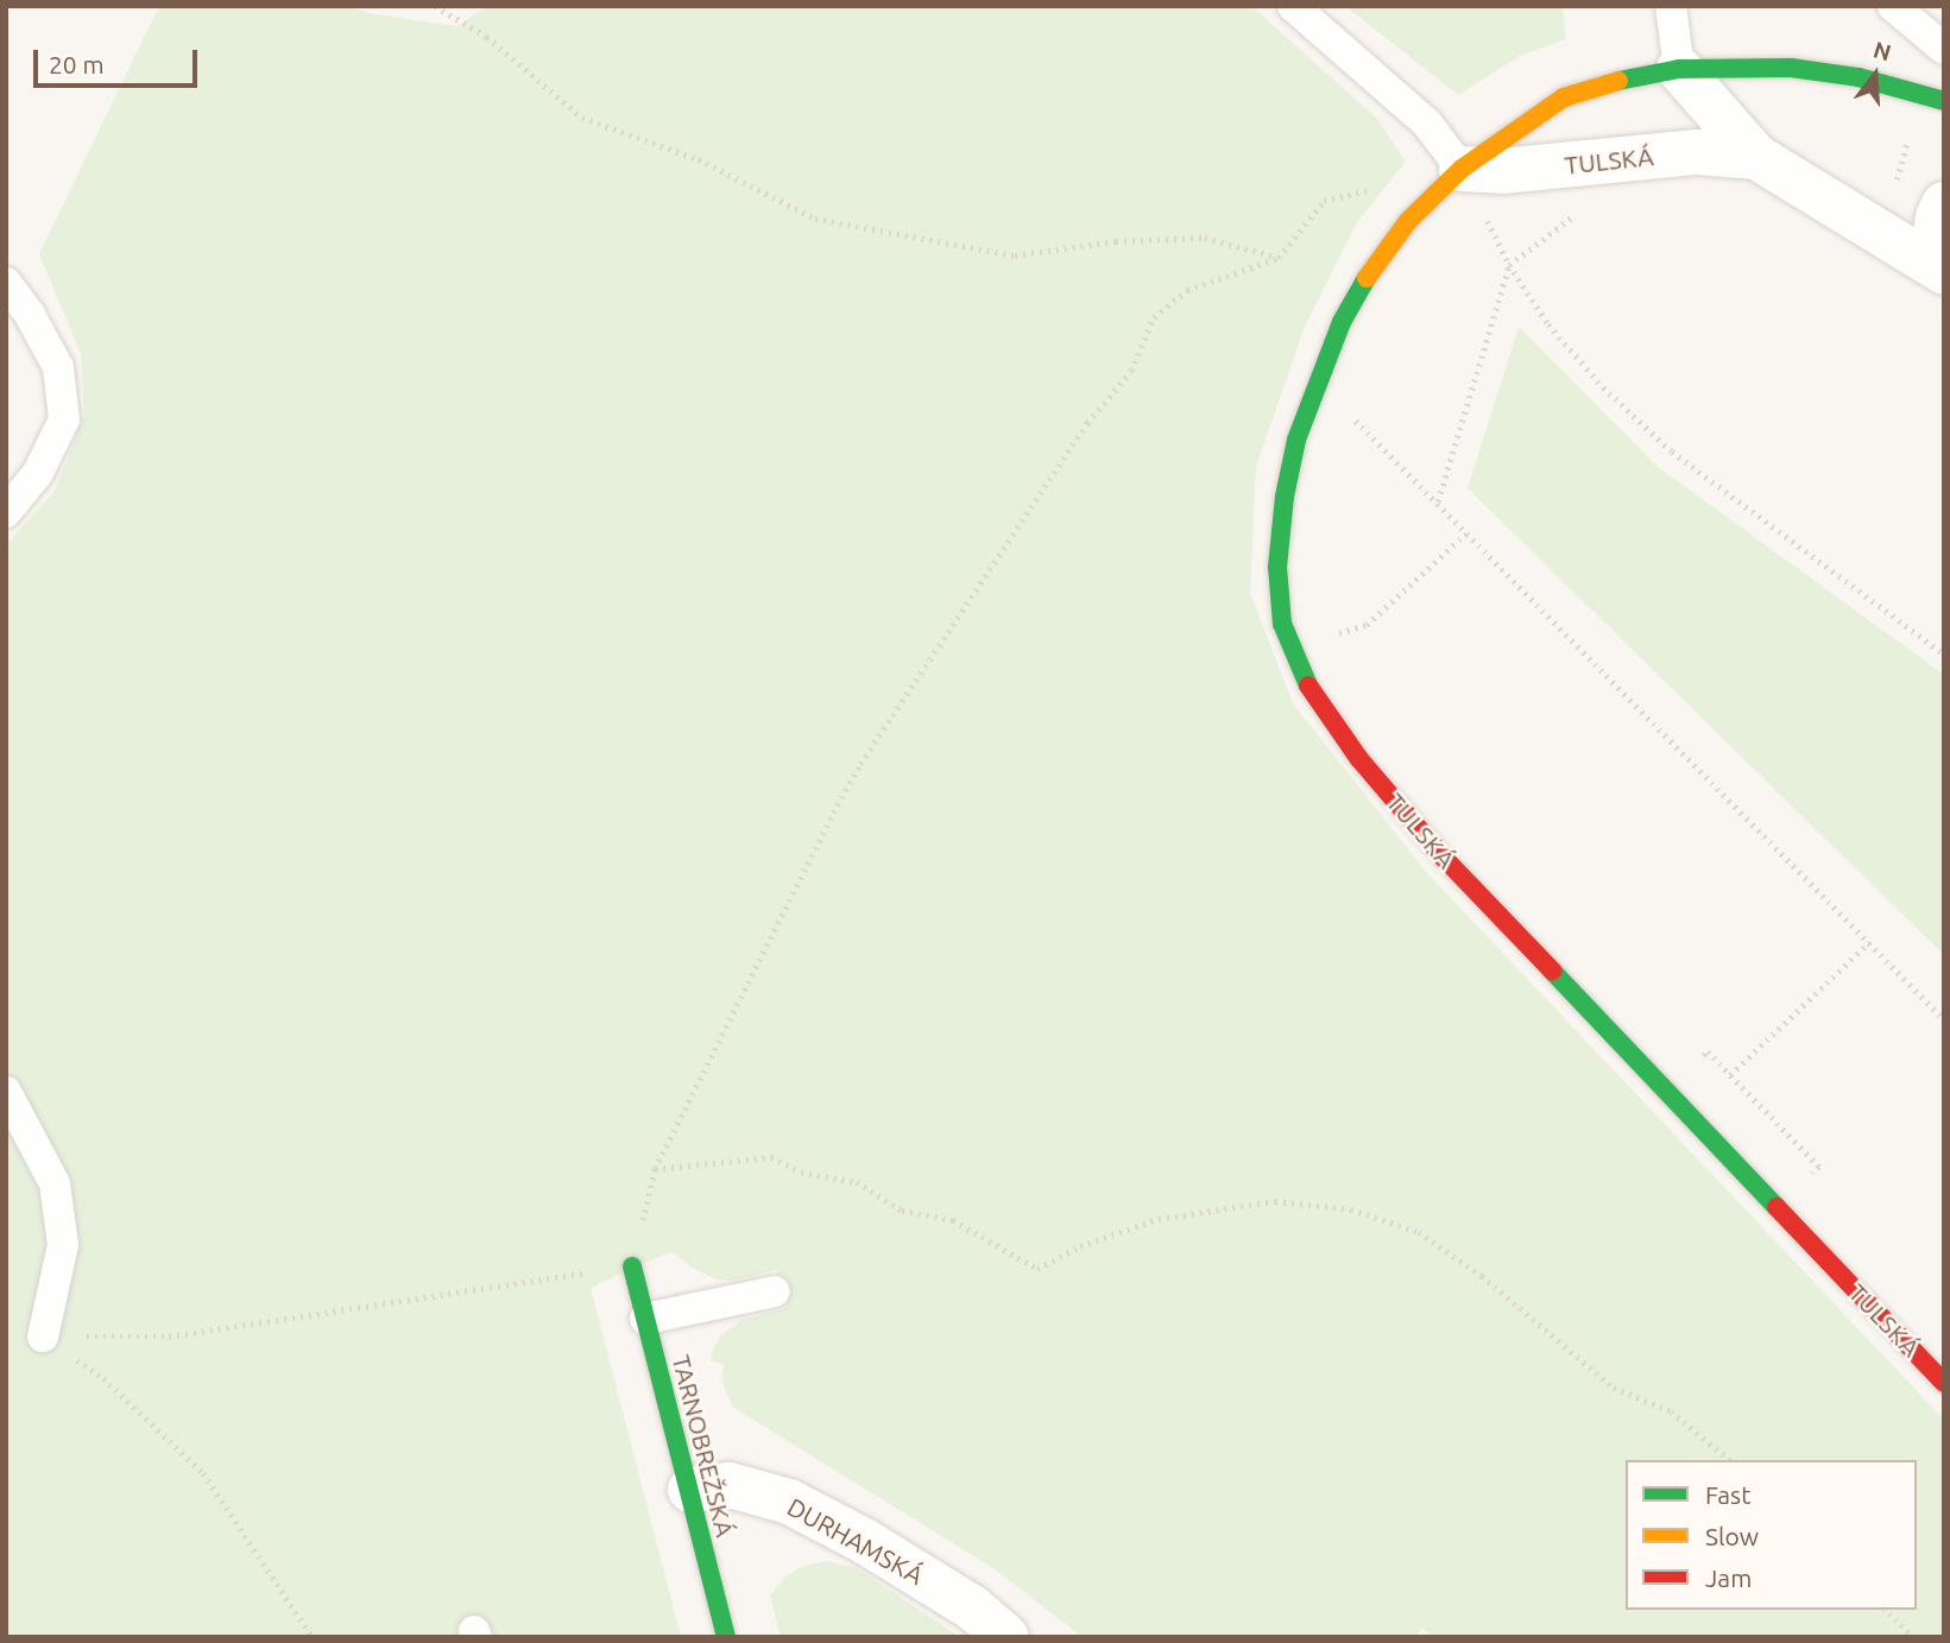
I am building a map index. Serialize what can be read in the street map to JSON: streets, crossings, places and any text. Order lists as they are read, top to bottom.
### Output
{
  "streets": {
    "street": ["TULSKÁ", "TARNOBREŽSKÁ", "DURHAMSKÁ"]
  },
  "crossings": [
    ["TARNOBREŽSKÁ", "DURHAMSKÁ"]
  ],
  "legend": ["Fast", "Slow", "Jam"],
  "scale_bar": "20 m",
  "north": "top"
}
